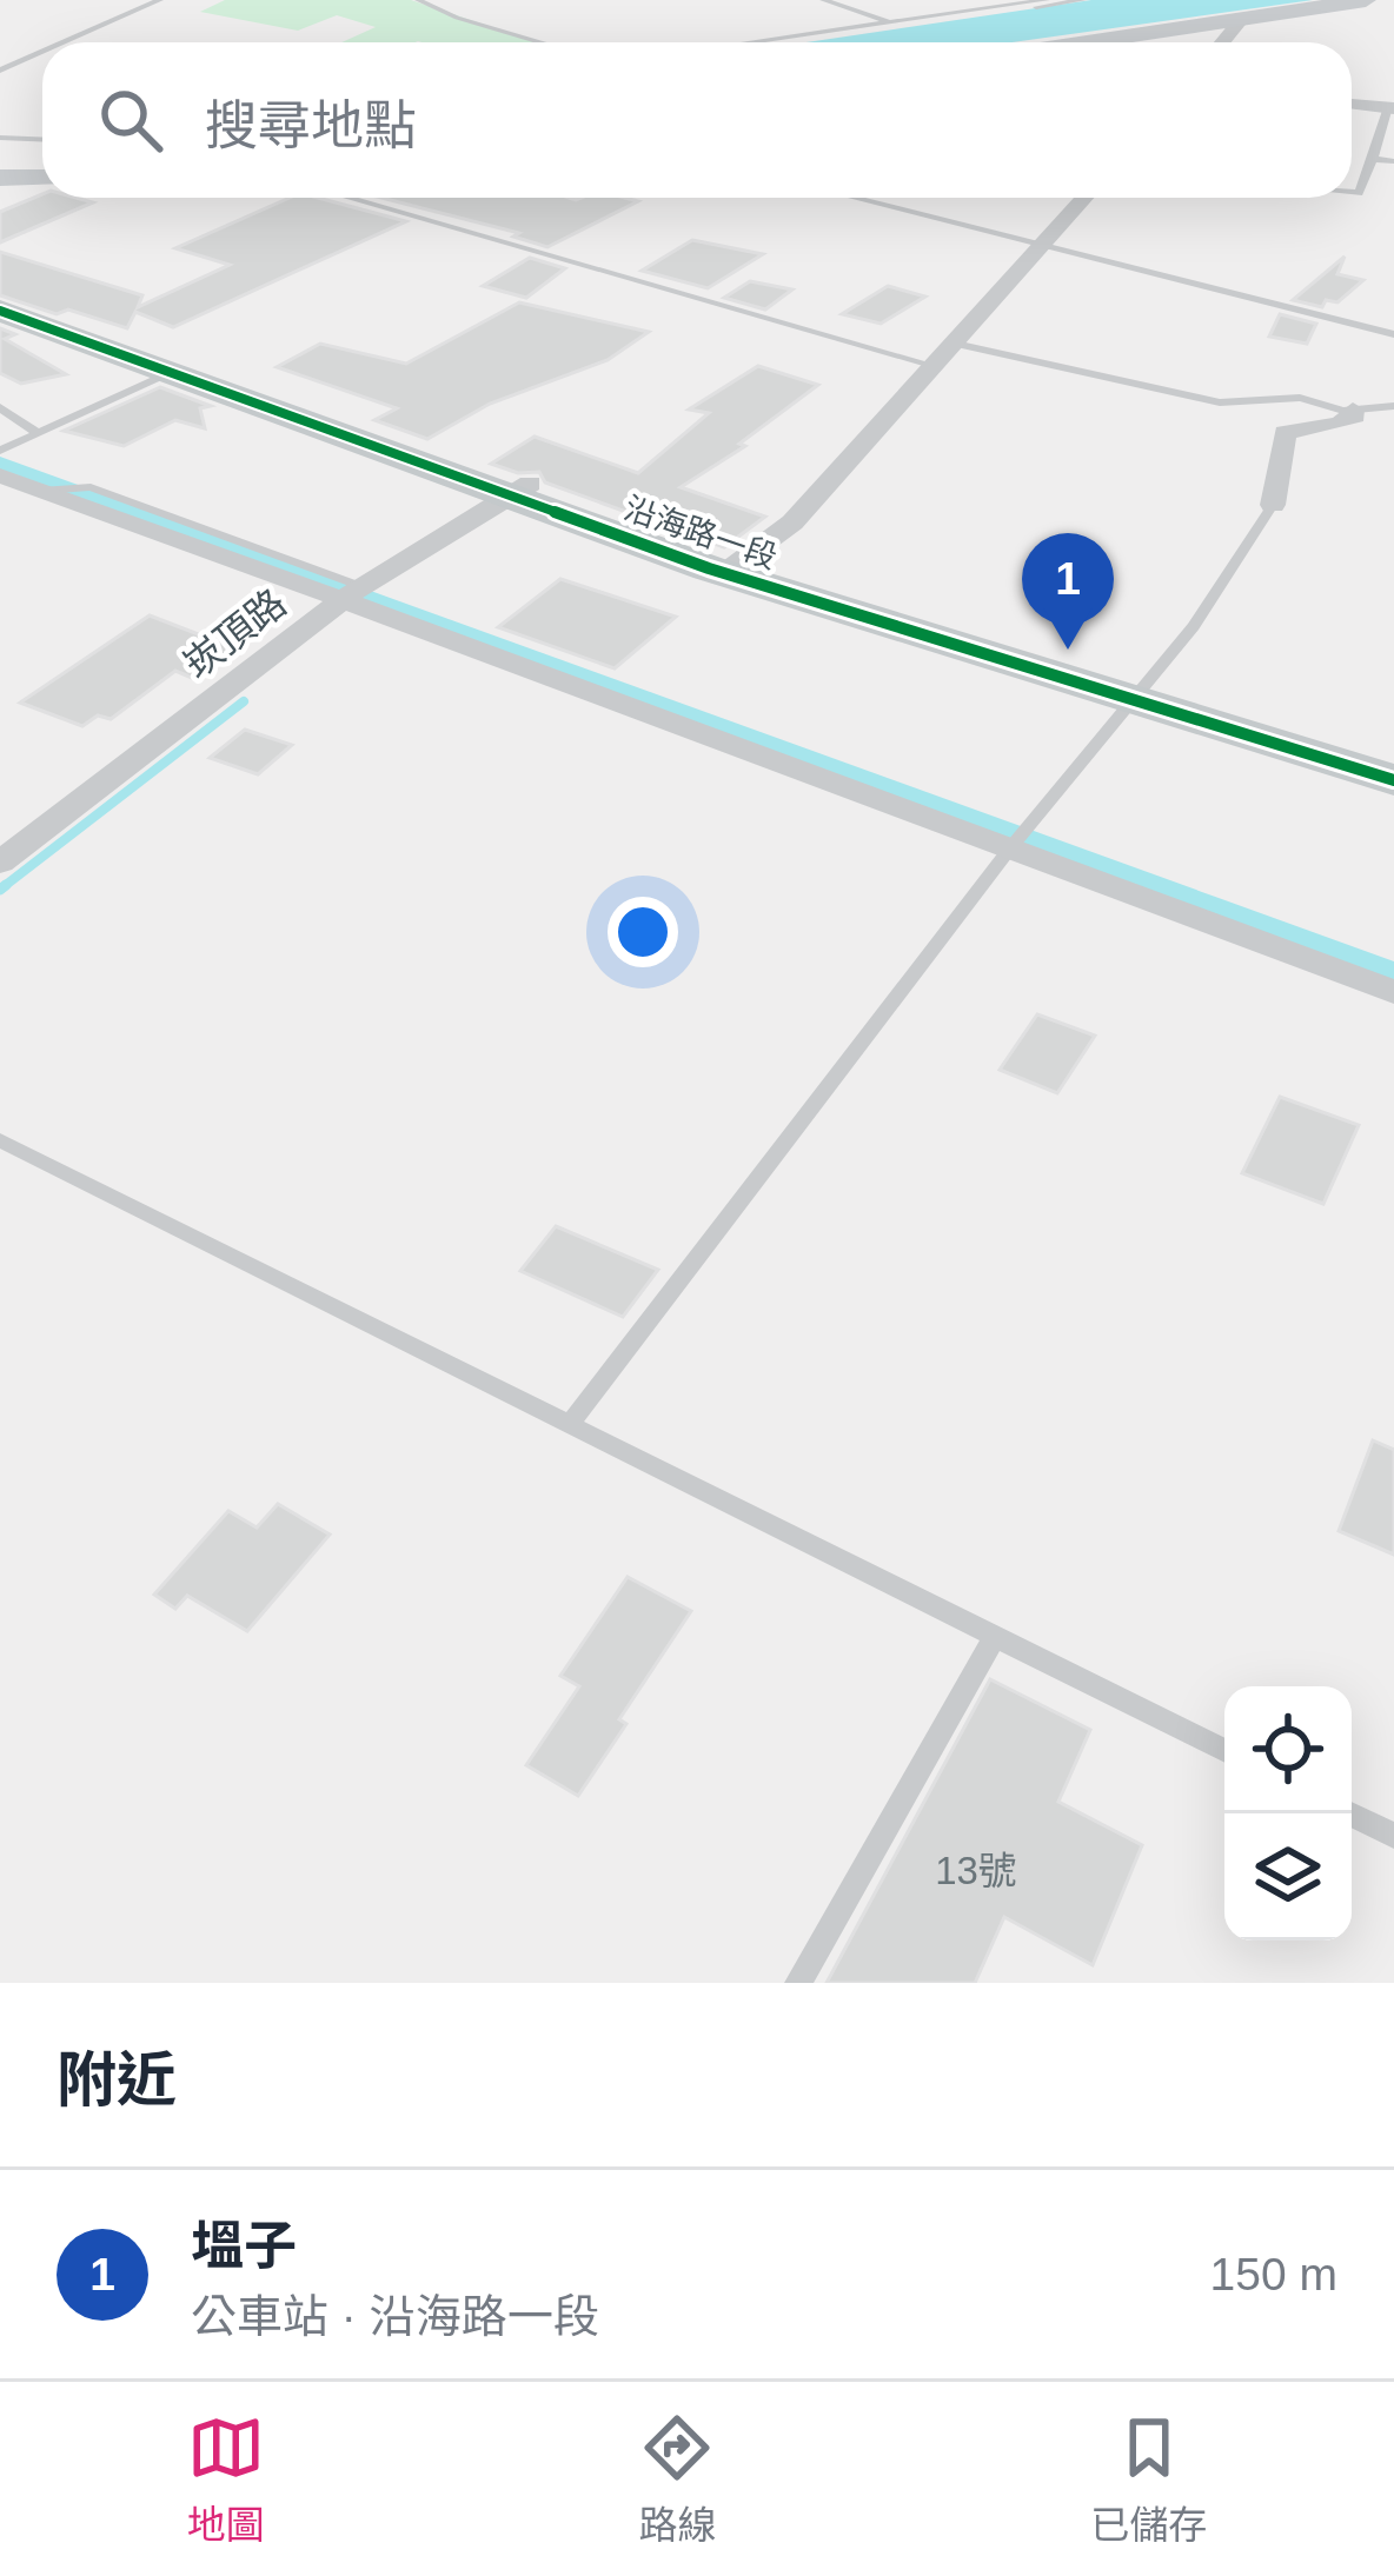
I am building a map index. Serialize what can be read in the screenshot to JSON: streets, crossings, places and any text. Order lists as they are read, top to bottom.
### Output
{
  "streets": {
    "main road": ["沿海路一段"],
    "street": ["崁頂路"]
  },
  "crossings": [
    ["沿海路一段", "崁頂路"]
  ],
  "house_numbers": ["13號"],
  "page": {
    "search": "搜尋地點",
    "pins": "1",
    "heading": "附近",
    "list": [
      {
        "mark": "1",
        "name": "塭子",
        "note": "公車站 · 沿海路一段",
        "value": "150 m"
      }
    ],
    "nav": ["地圖", "路線", "已儲存"]
  }
}
